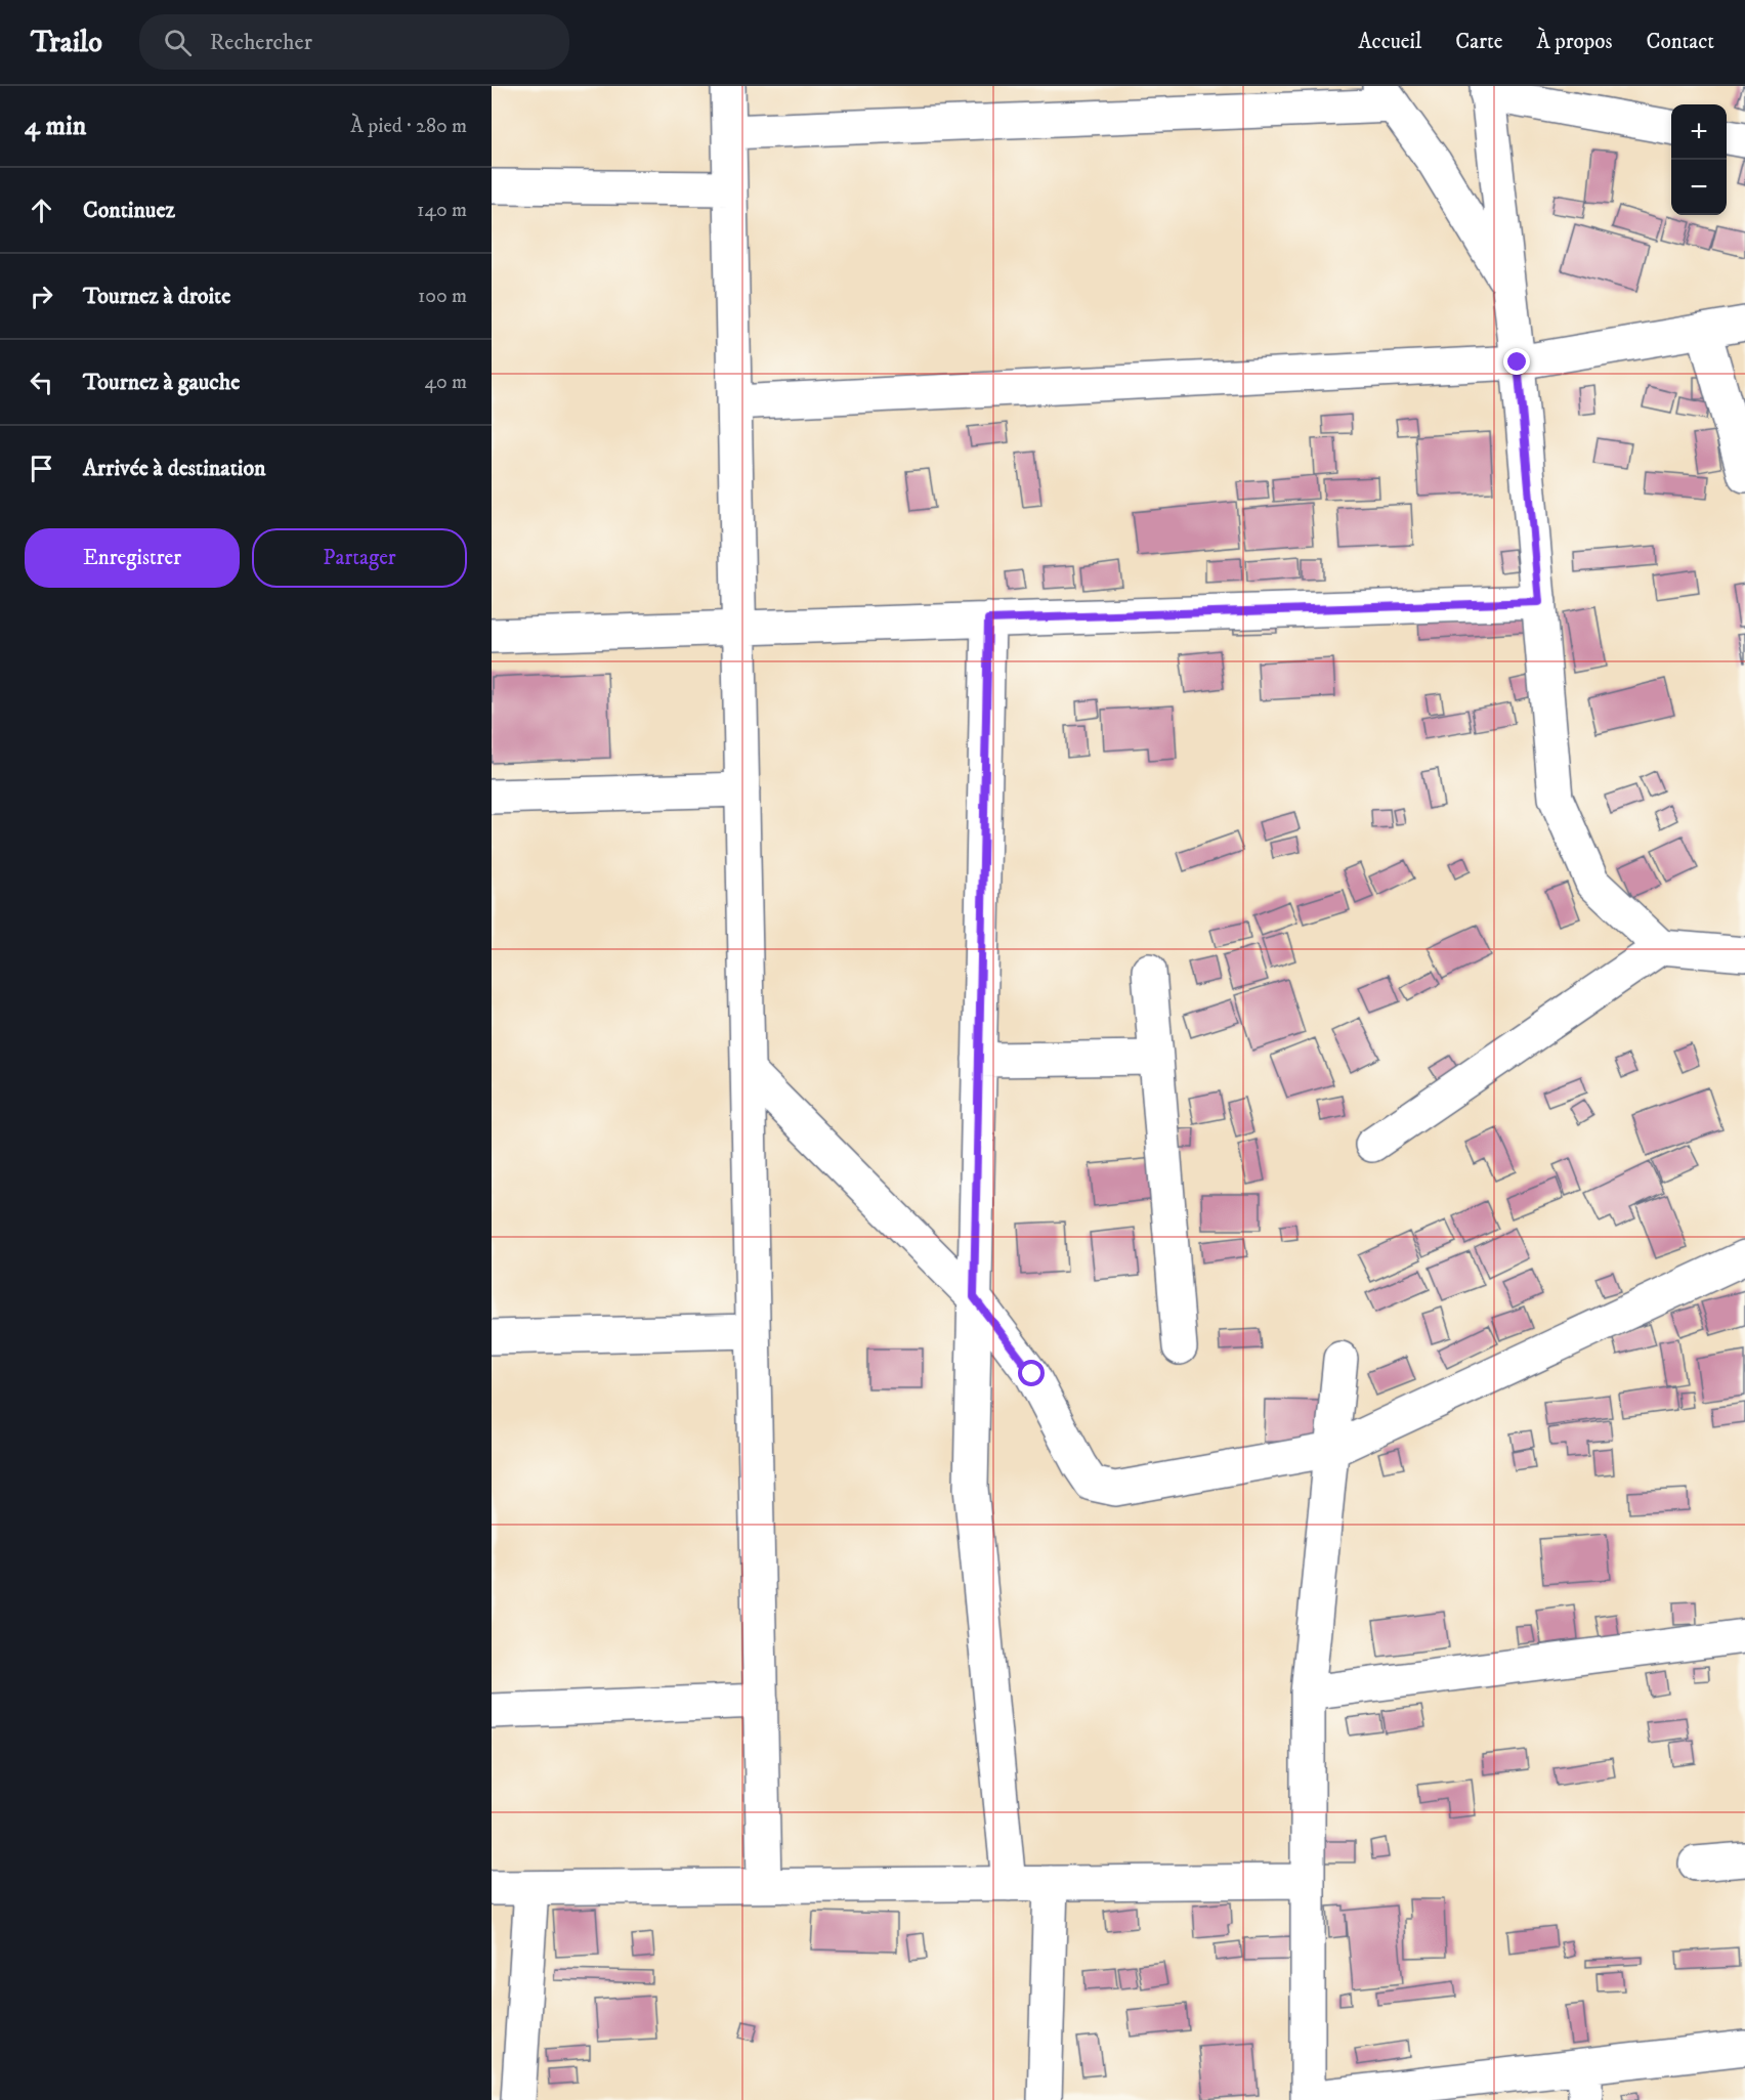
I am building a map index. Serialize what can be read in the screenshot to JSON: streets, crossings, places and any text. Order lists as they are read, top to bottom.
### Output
{
  "page": {
    "header": "Trailo",
    "search": "Rechercher",
    "nav": [
      "Accueil",
      "Carte",
      "À propos",
      "Contact"
    ],
    "heading": ["4 min", "À pied · 280 m"],
    "map_buttons": ["+", "−"],
    "list": [
      ["Continuez", "140 m"],
      ["Tournez à droite", "100 m"],
      ["Tournez à gauche", "40 m"],
      "Arrivée à destination"
    ],
    "buttons": ["Enregistrer", "Partager"]
  }
}
